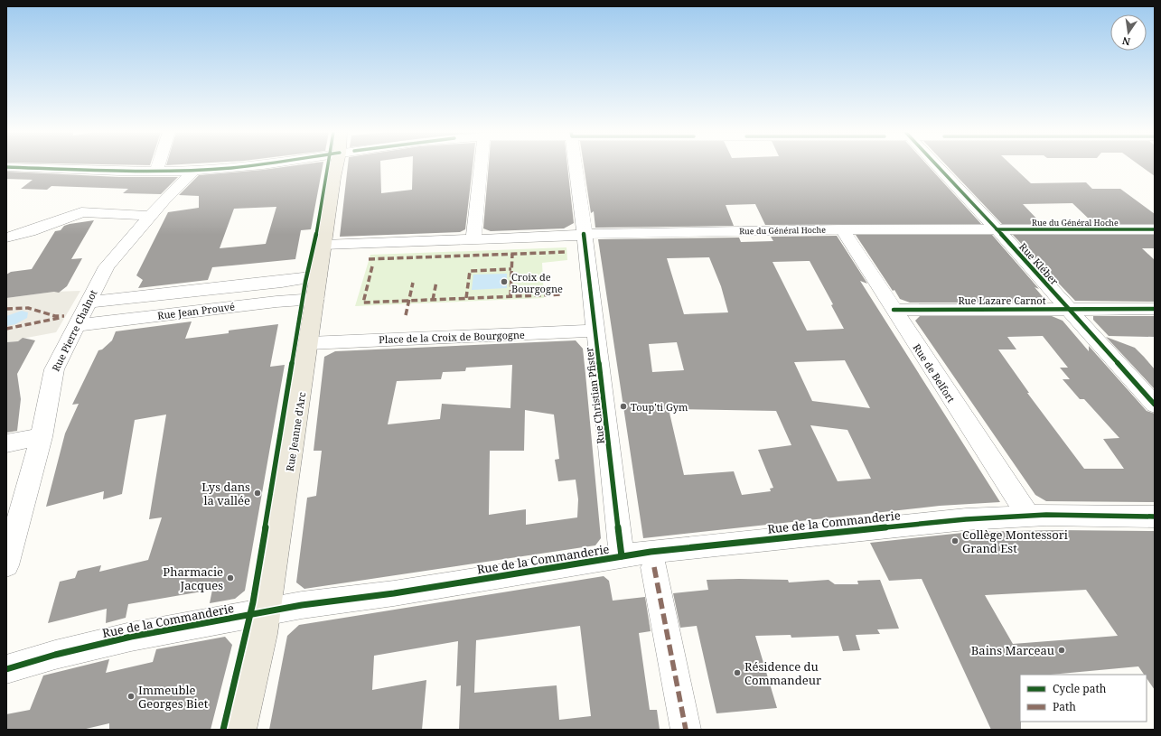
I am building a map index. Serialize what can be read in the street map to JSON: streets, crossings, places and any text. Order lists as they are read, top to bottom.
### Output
{
  "streets": {
    "main road": ["Rue Jeanne d'Arc"],
    "street": [
      "Rue du Général Hoche",
      "Rue Kléber",
      "Rue Lazare Carnot",
      "Rue Jean Prouvé",
      "Rue Pierre Chalnot",
      "Place de la Croix de Bourgogne",
      "Rue de Belfort",
      "Rue Christian Pfister",
      "Rue de la Commanderie"
    ]
  },
  "crossings": [
    ["Rue du Général Hoche", "Rue Kléber"],
    ["Rue du Général Hoche", "Rue de Belfort"],
    ["Rue du Général Hoche", "Rue Christian Pfister"],
    ["Rue Kléber", "Rue Lazare Carnot"],
    ["Rue Lazare Carnot", "Rue de Belfort"],
    ["Rue Jean Prouvé", "Rue Pierre Chalnot"],
    ["Rue Jean Prouvé", "Rue Jeanne d'Arc"],
    ["Place de la Croix de Bourgogne", "Rue Christian Pfister"],
    ["Place de la Croix de Bourgogne", "Rue Jeanne d'Arc"],
    ["Rue de Belfort", "Rue de la Commanderie"],
    ["Rue Christian Pfister", "Rue de la Commanderie"],
    ["Rue Jeanne d'Arc", "Rue de la Commanderie"]
  ],
  "places": [
    "Croix de Bourgogne",
    "Toup'ti Gym",
    "Lys dans la vallée",
    "Collège Montessori Grand Est",
    "Pharmacie Jacques",
    "Bains Marceau",
    "Résidence du Commandeur",
    "Immeuble Georges Biet"
  ],
  "legend": ["Cycle path", "Path"],
  "north": "bottom"
}
